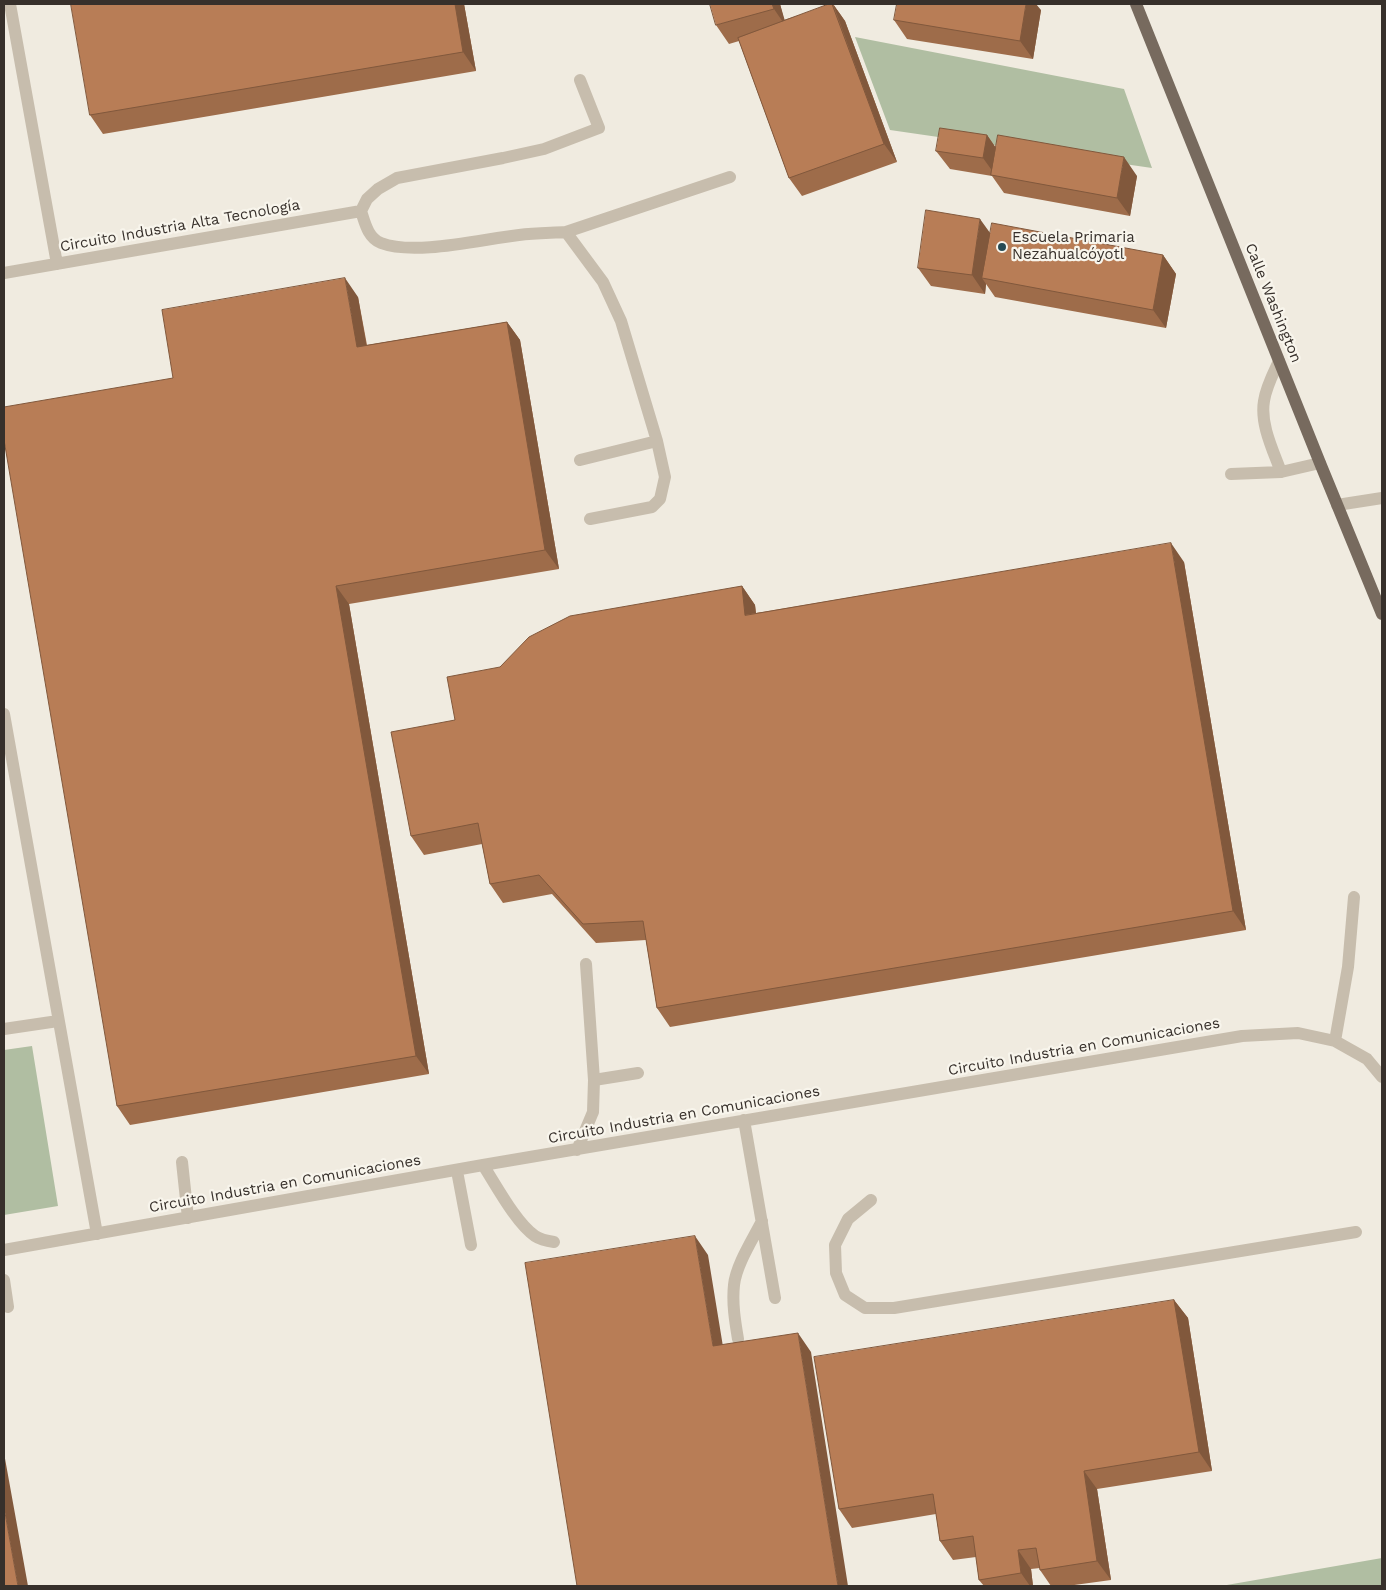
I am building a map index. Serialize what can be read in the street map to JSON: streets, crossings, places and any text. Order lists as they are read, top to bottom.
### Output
{
  "streets": {
    "main road": ["Calle Washington"],
    "street": ["Circuito Industria Alta Tecnología", "Circuito Industria en Comunicaciones"]
  },
  "places": ["Escuela Primaria Nezahualcóyotl"]
}
